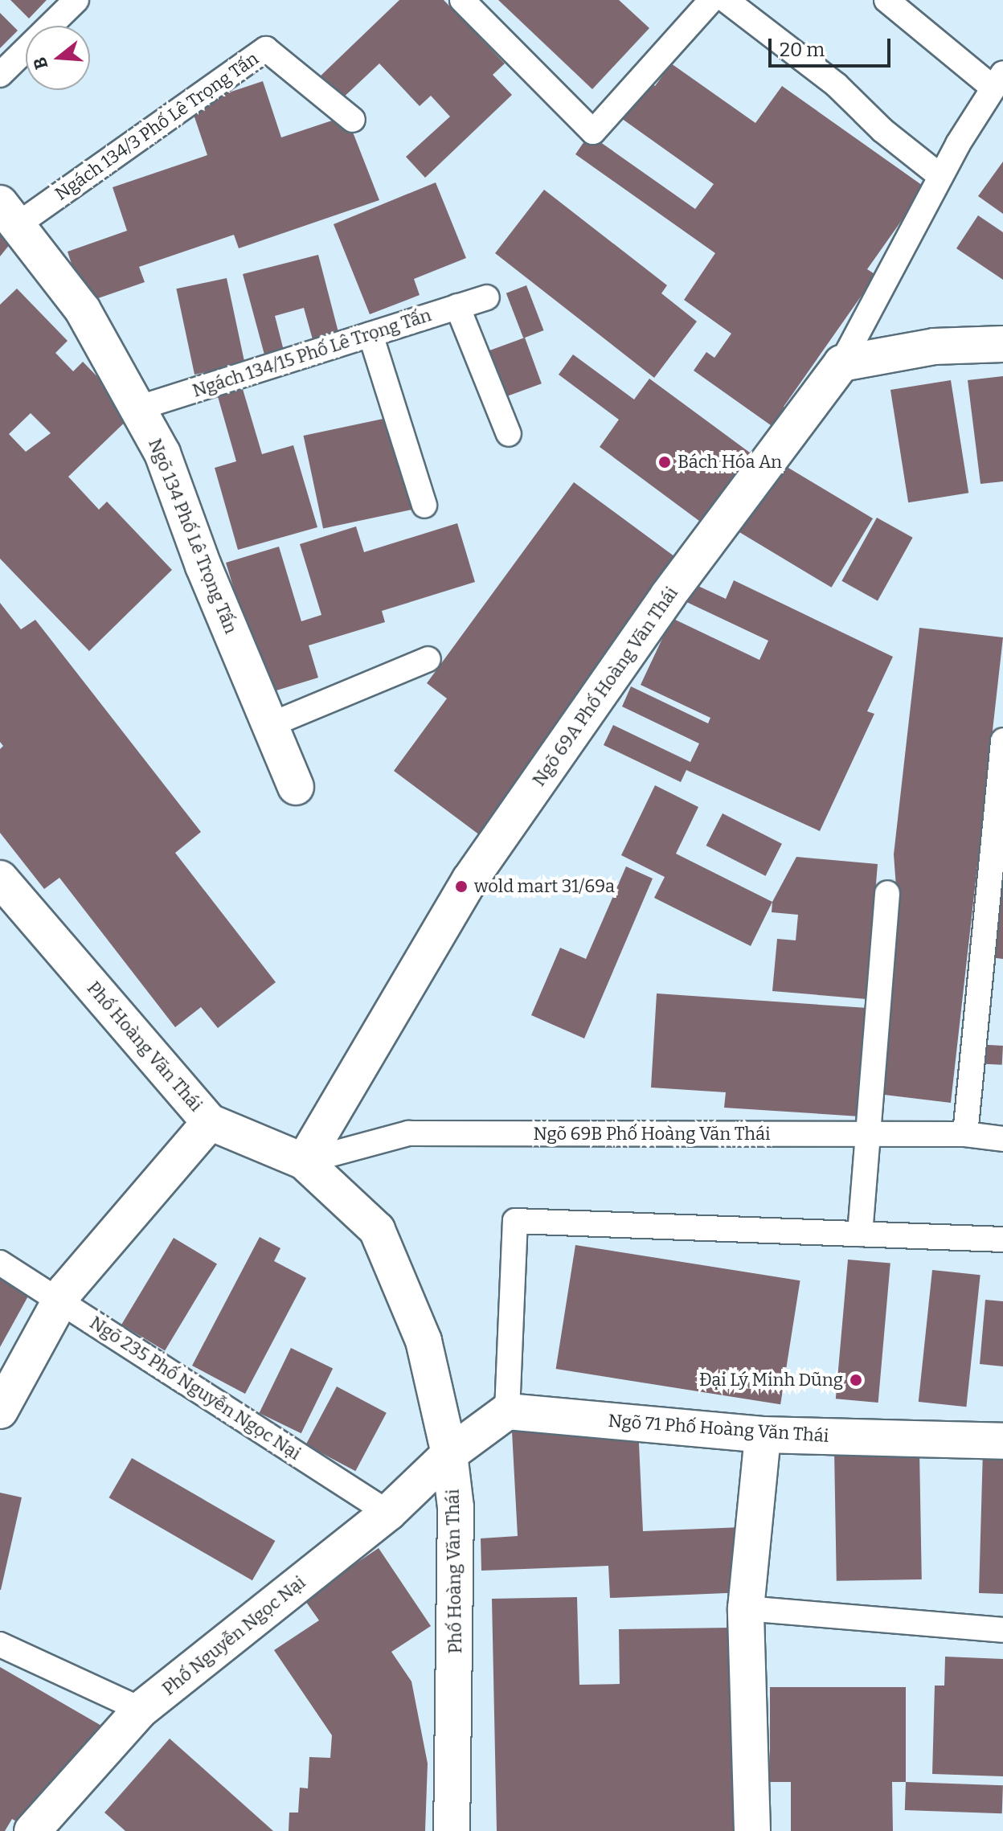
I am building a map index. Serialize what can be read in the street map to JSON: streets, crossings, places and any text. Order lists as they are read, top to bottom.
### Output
{
  "streets": {
    "street": [
      "Ngõ 134 Phố Lê Trọng Tấn",
      "Ngõ 69A Phố Hoàng Văn Thái",
      "Phố Hoàng Văn Thái",
      "Ngõ 71 Phố Hoàng Văn Thái",
      "Phố Nguyễn Ngọc Nại"
    ],
    "lane": [
      "Ngách 134/3 Phố Lê Trọng Tấn",
      "Ngách 134/15 Phố Lê Trọng Tấn",
      "Ngõ 69B Phố Hoàng Văn Thái",
      "Ngõ 235 Phố Nguyễn Ngọc Nại"
    ]
  },
  "crossings": [
    ["Ngách 134/3 Phố Lê Trọng Tấn", "Ngõ 134 Phố Lê Trọng Tấn"],
    ["Ngách 134/15 Phố Lê Trọng Tấn", "Ngõ 134 Phố Lê Trọng Tấn"],
    ["Ngõ 69A Phố Hoàng Văn Thái", "Phố Hoàng Văn Thái"],
    ["Ngõ 69A Phố Hoàng Văn Thái", "Ngõ 69B Phố Hoàng Văn Thái"],
    ["Phố Hoàng Văn Thái", "Ngõ 69B Phố Hoàng Văn Thái"],
    ["Phố Hoàng Văn Thái", "Phố Nguyễn Ngọc Nại"],
    ["Ngõ 235 Phố Nguyễn Ngọc Nại", "Phố Nguyễn Ngọc Nại"]
  ],
  "places": ["Bách Hóa An", "wold mart 31/69a", "Đại Lý Minh Dũng"],
  "scale_bar": "20 m",
  "north": "left"
}
